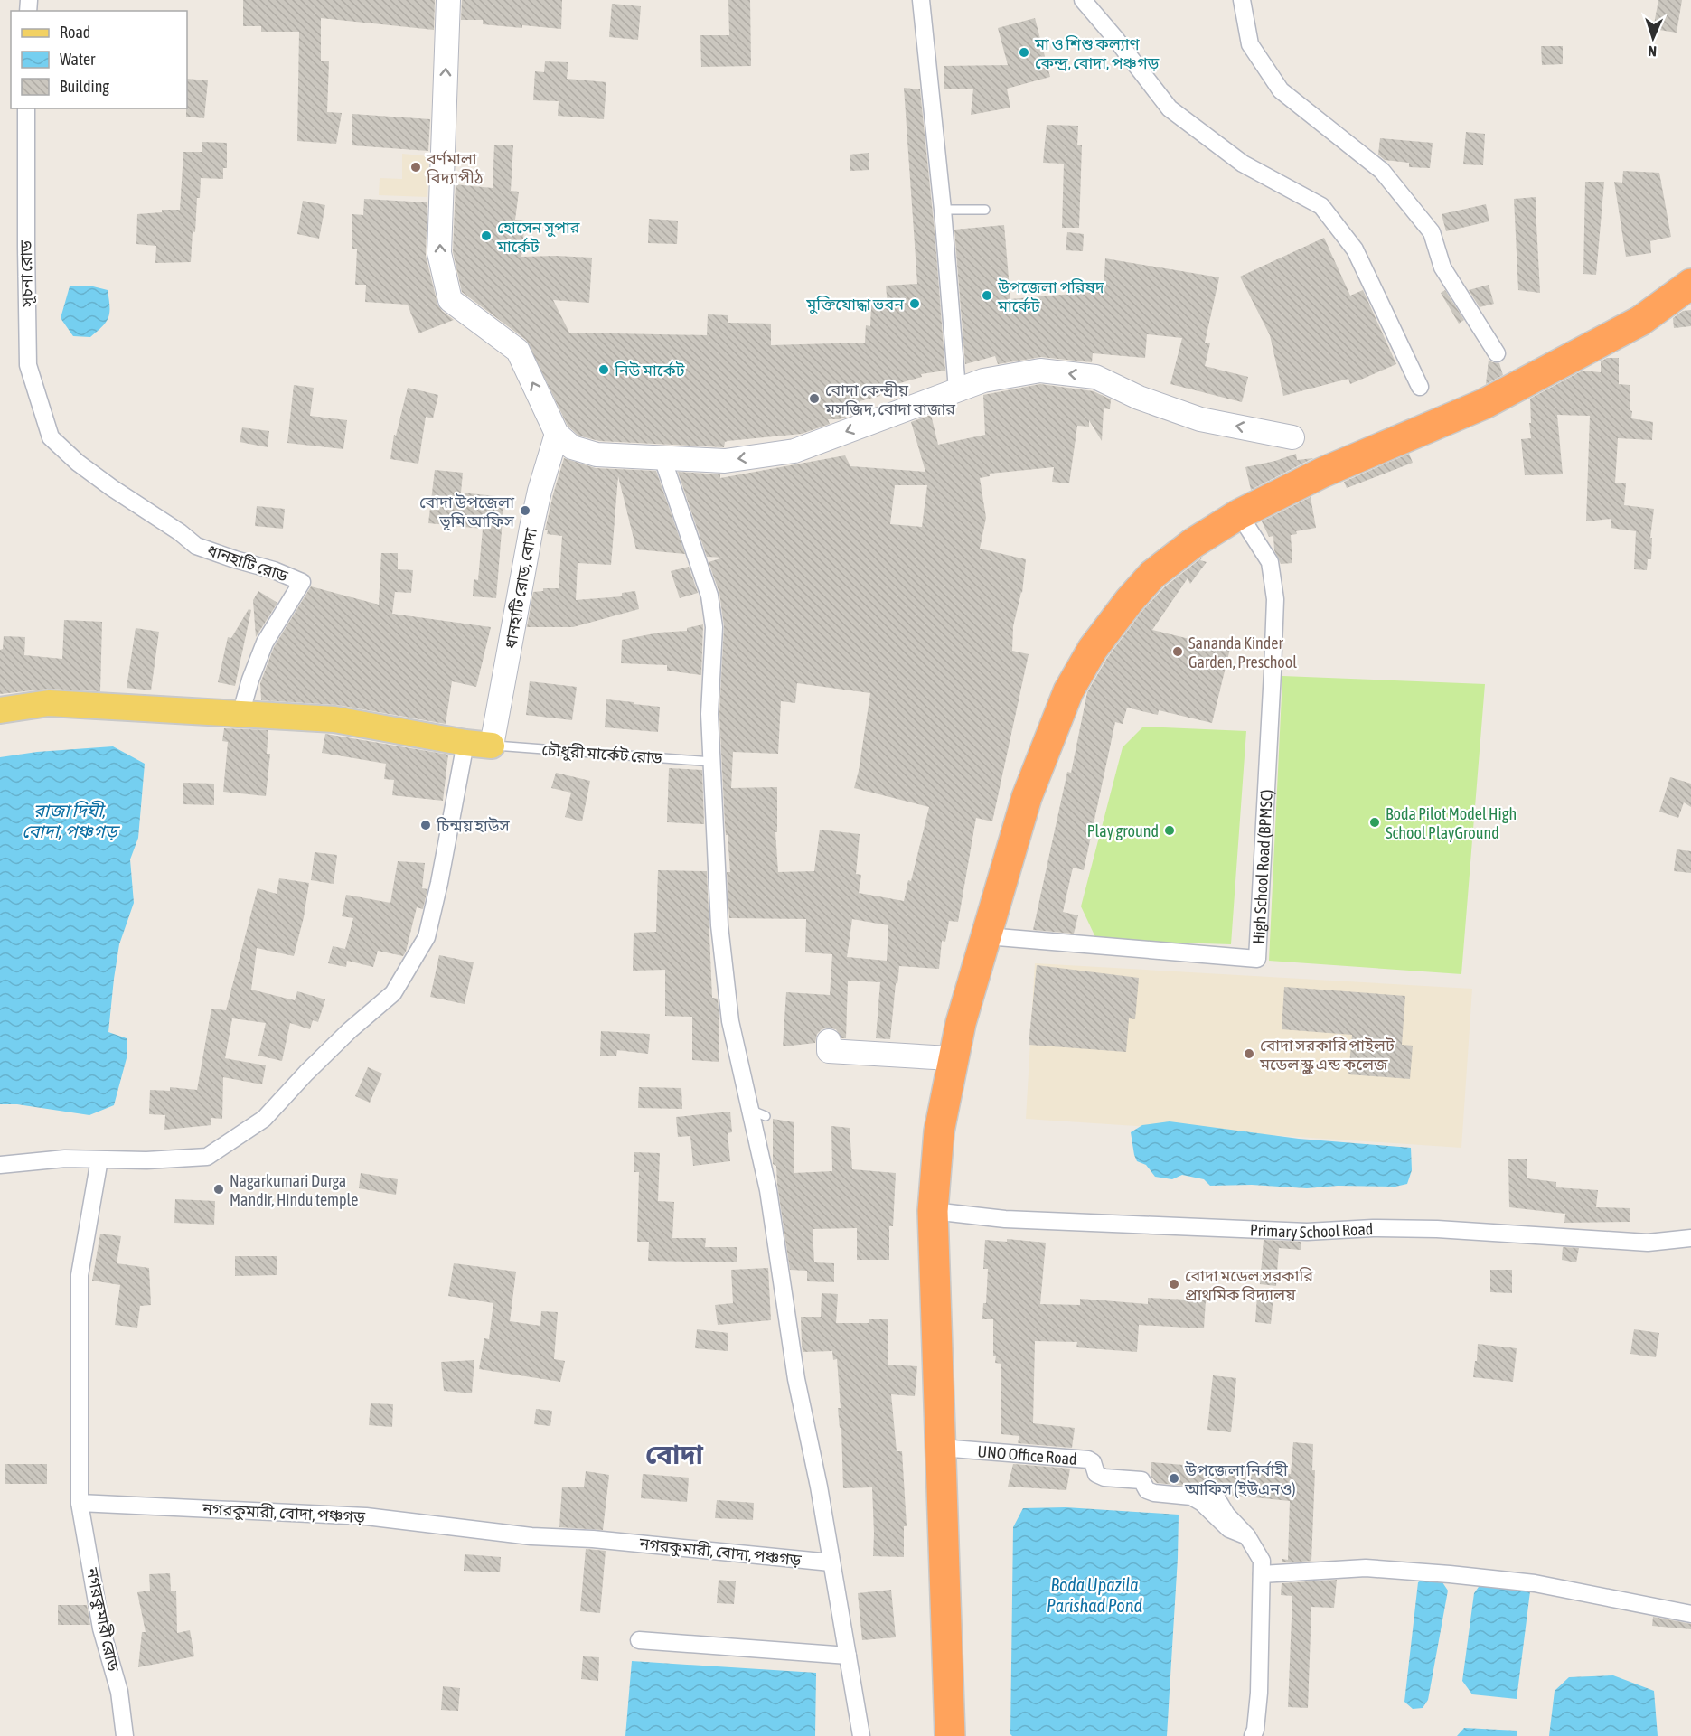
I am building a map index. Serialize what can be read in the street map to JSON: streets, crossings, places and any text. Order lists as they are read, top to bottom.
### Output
{
  "streets": {
    "street": [
      "সূচনা রোড",
      "ধানহাটি রোড",
      "ধানহাটি রোড, বোদা",
      "High School Road (BPMSC)",
      "Primary School Road",
      "UNO Office Road",
      "নগরকুমারী, বোদা, পঞ্চগড়",
      "নগরকুমারী রোড"
    ],
    "lane": ["চৌধুরী মার্কেট রোড"]
  },
  "crossings": [
    ["সূচনা রোড", "ধানহাটি রোড"],
    ["ধানহাটি রোড, বোদা", "চৌধুরী মার্কেট রোড"],
    ["নগরকুমারী, বোদা, পঞ্চগড়", "নগরকুমারী রোড"]
  ],
  "districts": ["বোদা"],
  "water": ["রাজা দিঘী, বোদা, পঞ্চগড়", "Boda Upazila Parishad Pond"],
  "places": [
    "মা ও শিশু কল্যাণ কেন্দ্র, বোদা, পঞ্চগড়",
    "বর্ণমালা বিদ্যাপীঠ",
    "হোসেন সুপার মার্কেট",
    "উপজেলা পরিষদ মার্কেট",
    "মুক্তিযোদ্ধা ভবন",
    "নিউ মার্কেট",
    "বোদা কেন্দ্রীয় মসজিদ, বোদা বাজার",
    "বোদা উপজেলা ভূমি আফিস",
    "Sananda Kinder Garden, Preschool",
    "Boda Pilot Model High School PlayGround",
    "চিন্ময় হাউস",
    "Play ground",
    "বোদা সরকারি পাইলট মডেল স্কুল এন্ড কলেজ",
    "Nagarkumari Durga Mandir, Hindu temple",
    "বোদা মডেল সরকারি প্রাথমিক বিদ্যালয়",
    "উপজেলা নির্বাহী আফিস (ইউএনও)"
  ],
  "legend": ["Road", "Water", "Building"],
  "north": "bottom"
}
